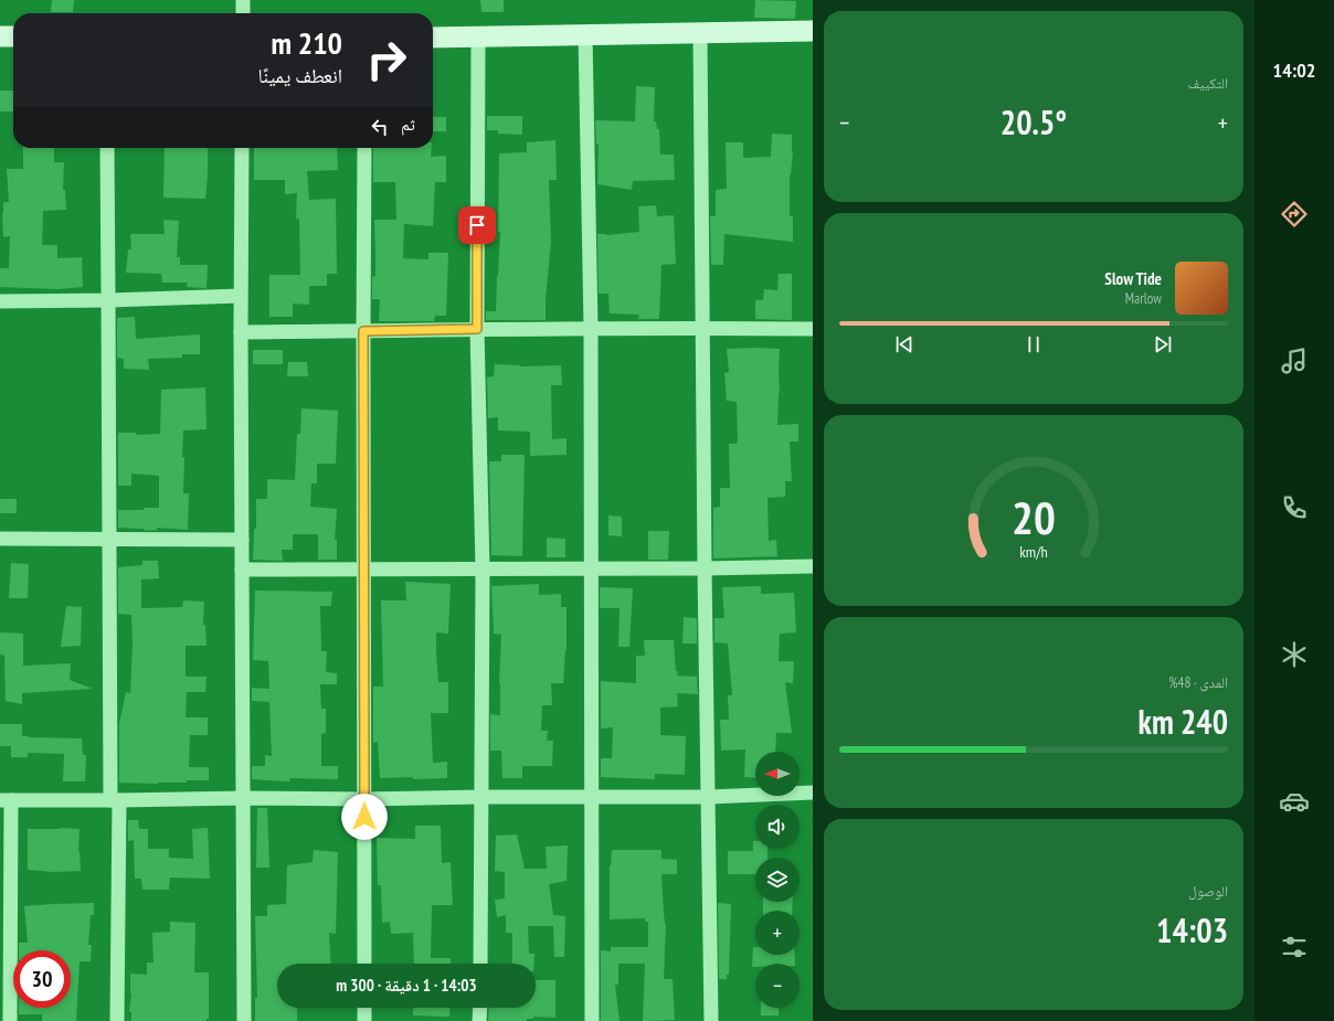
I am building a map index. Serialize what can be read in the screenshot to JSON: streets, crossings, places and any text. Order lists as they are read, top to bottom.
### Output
{
  "north": "left",
  "page": {
    "tabs": "14:02",
    "tile": [
      "التكييف",
      ["المدى · 48%", "240 km"],
      ["الوصول", "14:03"]
    ],
    "turn": ["210 m", "انعطف يمينًا"],
    "heat": ["−", "20.5°", "+"],
    "then": "ثم",
    "song": ["Slow Tide", "Marlow"],
    "map_buttons": ["+", "−"],
    "limit": "30",
    "trip": "14:03 · 1 دقيقة · 300 m",
    "gauge": ["20", "km/h"]
  }
}
